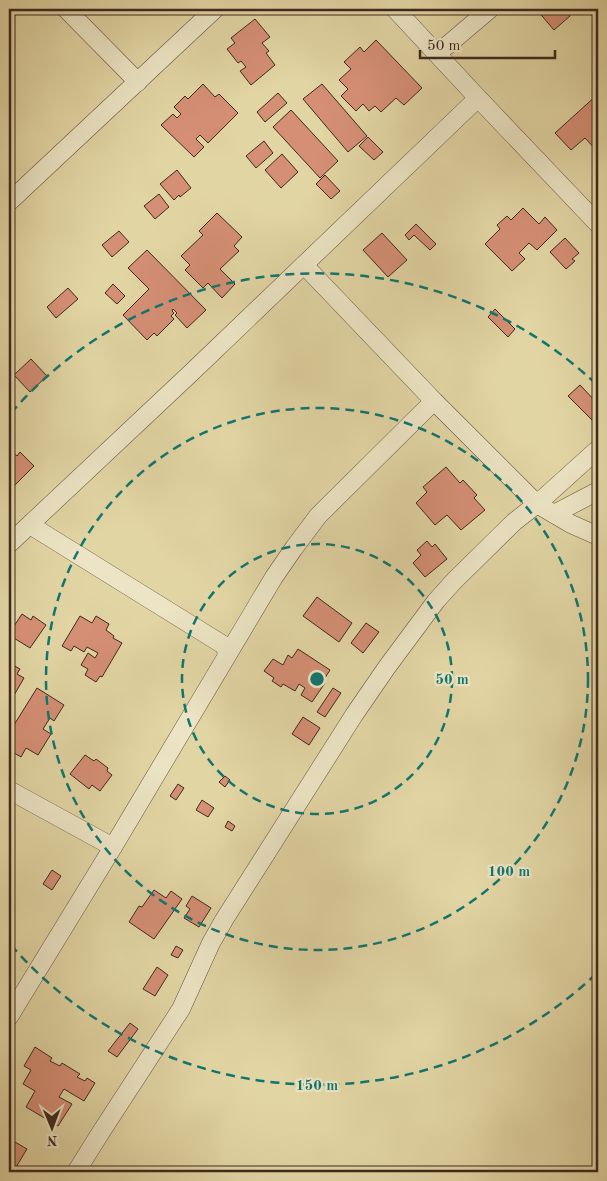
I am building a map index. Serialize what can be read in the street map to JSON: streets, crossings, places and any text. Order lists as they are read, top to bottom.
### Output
{
  "scale_bar": "50 m",
  "north": "bottom",
  "rings": ["50 m", "100 m", "150 m"]
}
